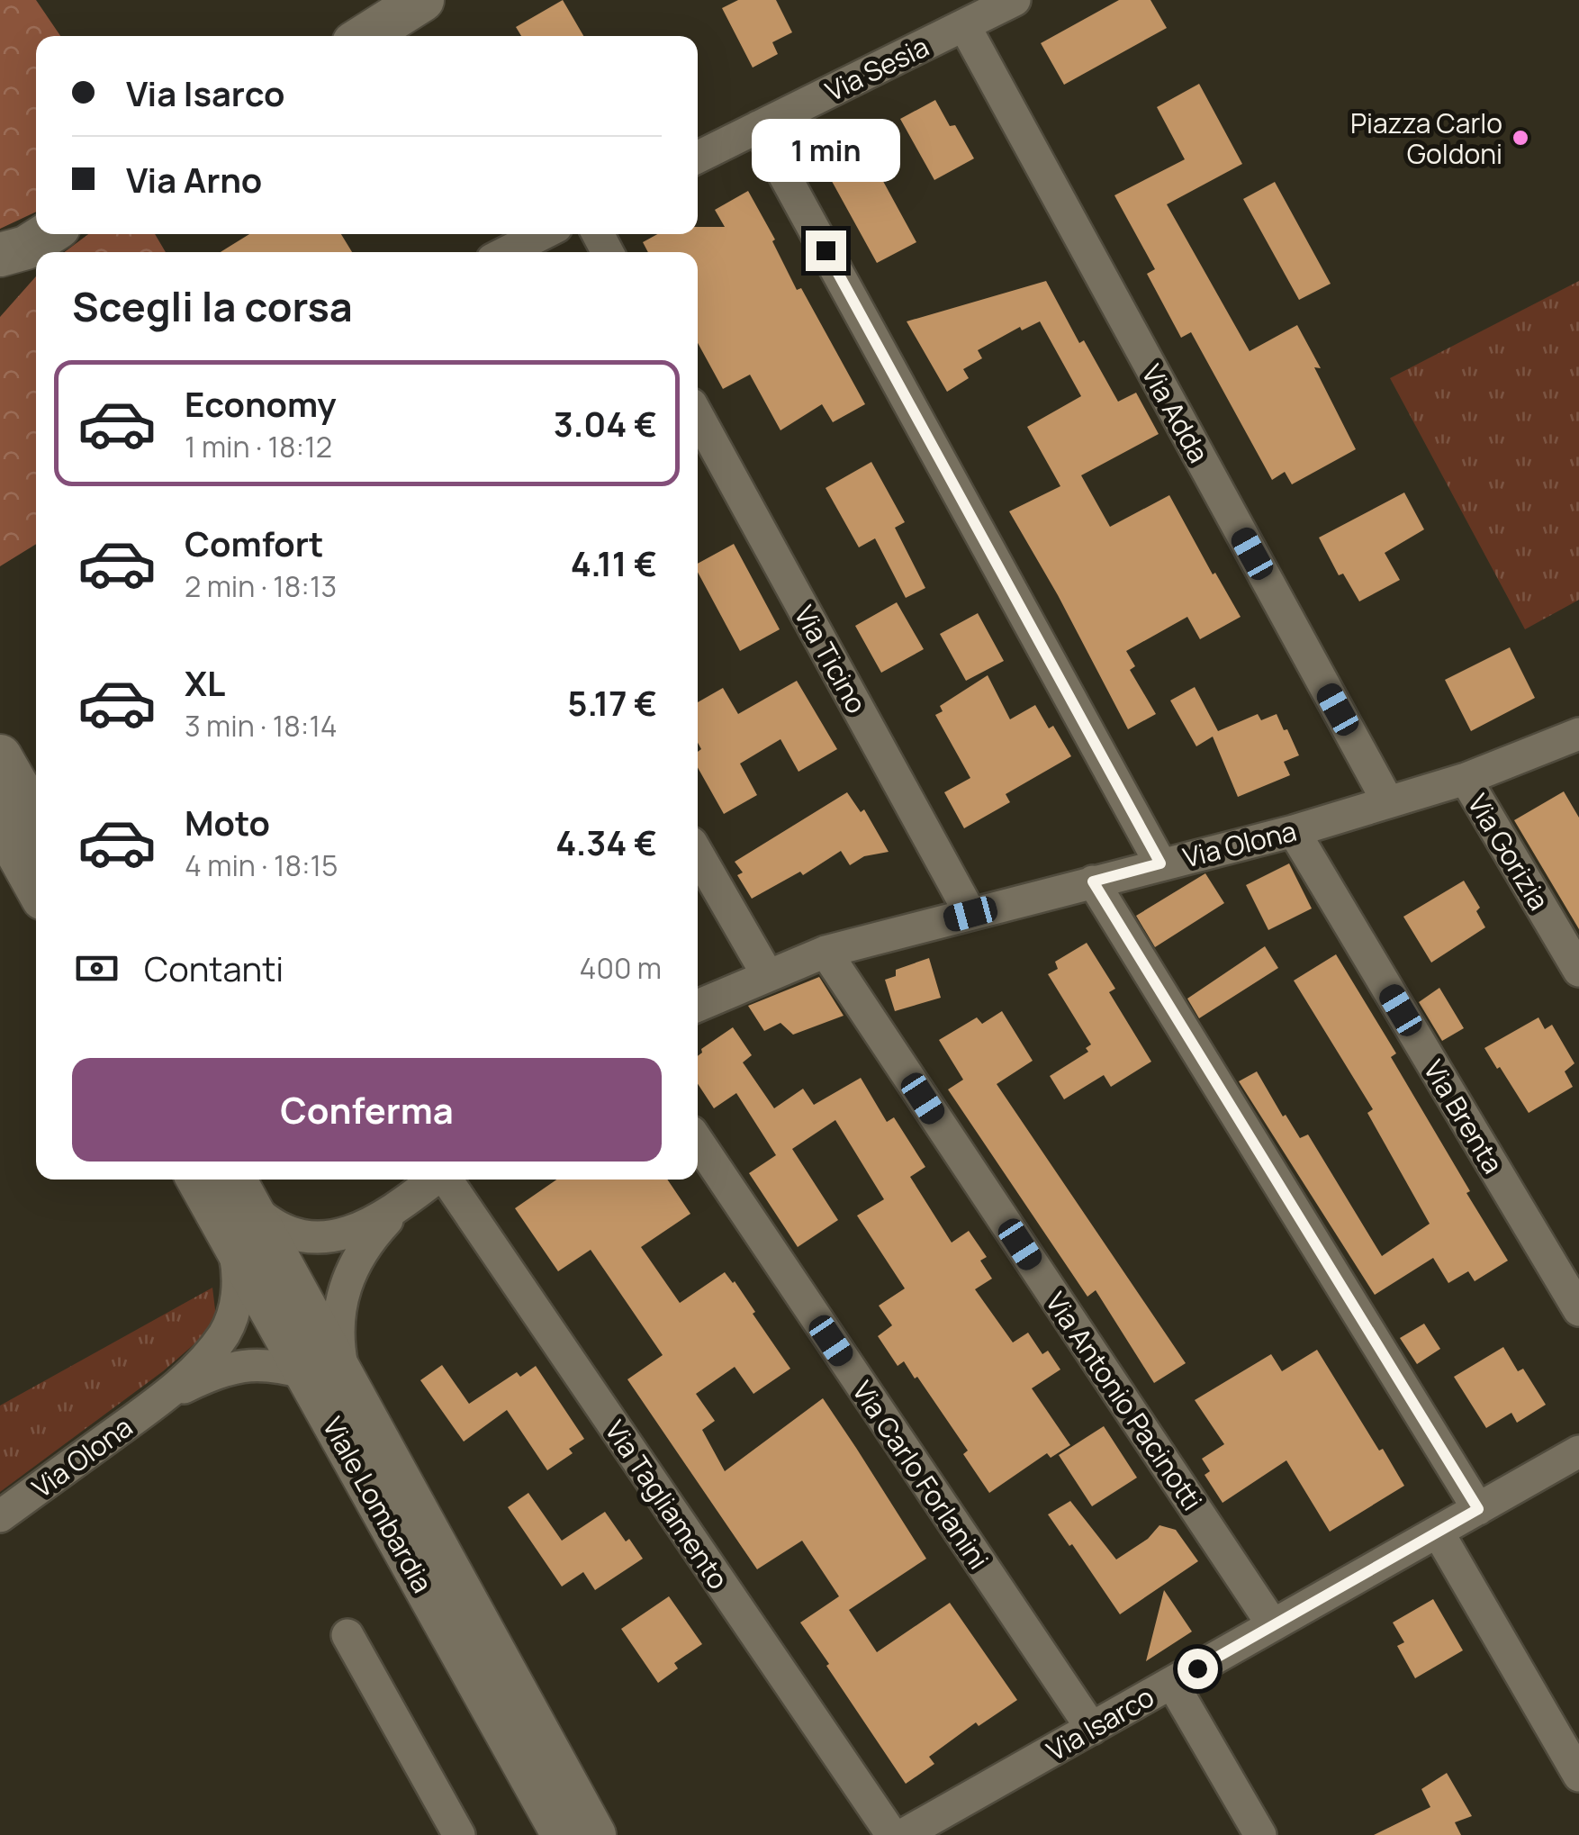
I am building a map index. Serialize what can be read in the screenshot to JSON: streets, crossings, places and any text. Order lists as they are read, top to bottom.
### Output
{
  "streets": {
    "main road": ["Viale Lombardia"],
    "street": [
      "Via Sesia",
      "Via Adda",
      "Via Ticino",
      "Via Olona",
      "Via Gorizia",
      "Via Brenta",
      "Via Antonio Pacinotti",
      "Via Carlo Forlanini",
      "Via Tagliamento",
      "Via Isarco"
    ]
  },
  "crossings": [
    ["Via Sesia", "Via Adda"],
    ["Via Adda", "Via Olona"],
    ["Via Ticino", "Via Olona"],
    ["Via Olona", "Via Gorizia"],
    ["Via Olona", "Via Brenta"],
    ["Via Olona", "Via Antonio Pacinotti"],
    ["Via Olona", "Viale Lombardia"],
    ["Via Antonio Pacinotti", "Via Isarco"],
    ["Via Carlo Forlanini", "Via Isarco"]
  ],
  "places": ["Piazza Carlo Goldoni"],
  "page": {
    "banner": ["Via Isarco", "Via Arno"],
    "bubble": "1 min",
    "heading": "Scegli la corsa",
    "list": [
      {
        "name": "Economy",
        "note": "1 min · 18:12",
        "value": "3.04 €"
      },
      {
        "name": "Comfort",
        "note": "2 min · 18:13",
        "value": "4.11 €"
      },
      {
        "name": "XL",
        "note": "3 min · 18:14",
        "value": "5.17 €"
      },
      {
        "name": "Moto",
        "note": "4 min · 18:15",
        "value": "4.34 €"
      }
    ],
    "pay": ["Contanti", "400 m"],
    "buttons": "Conferma"
  }
}
